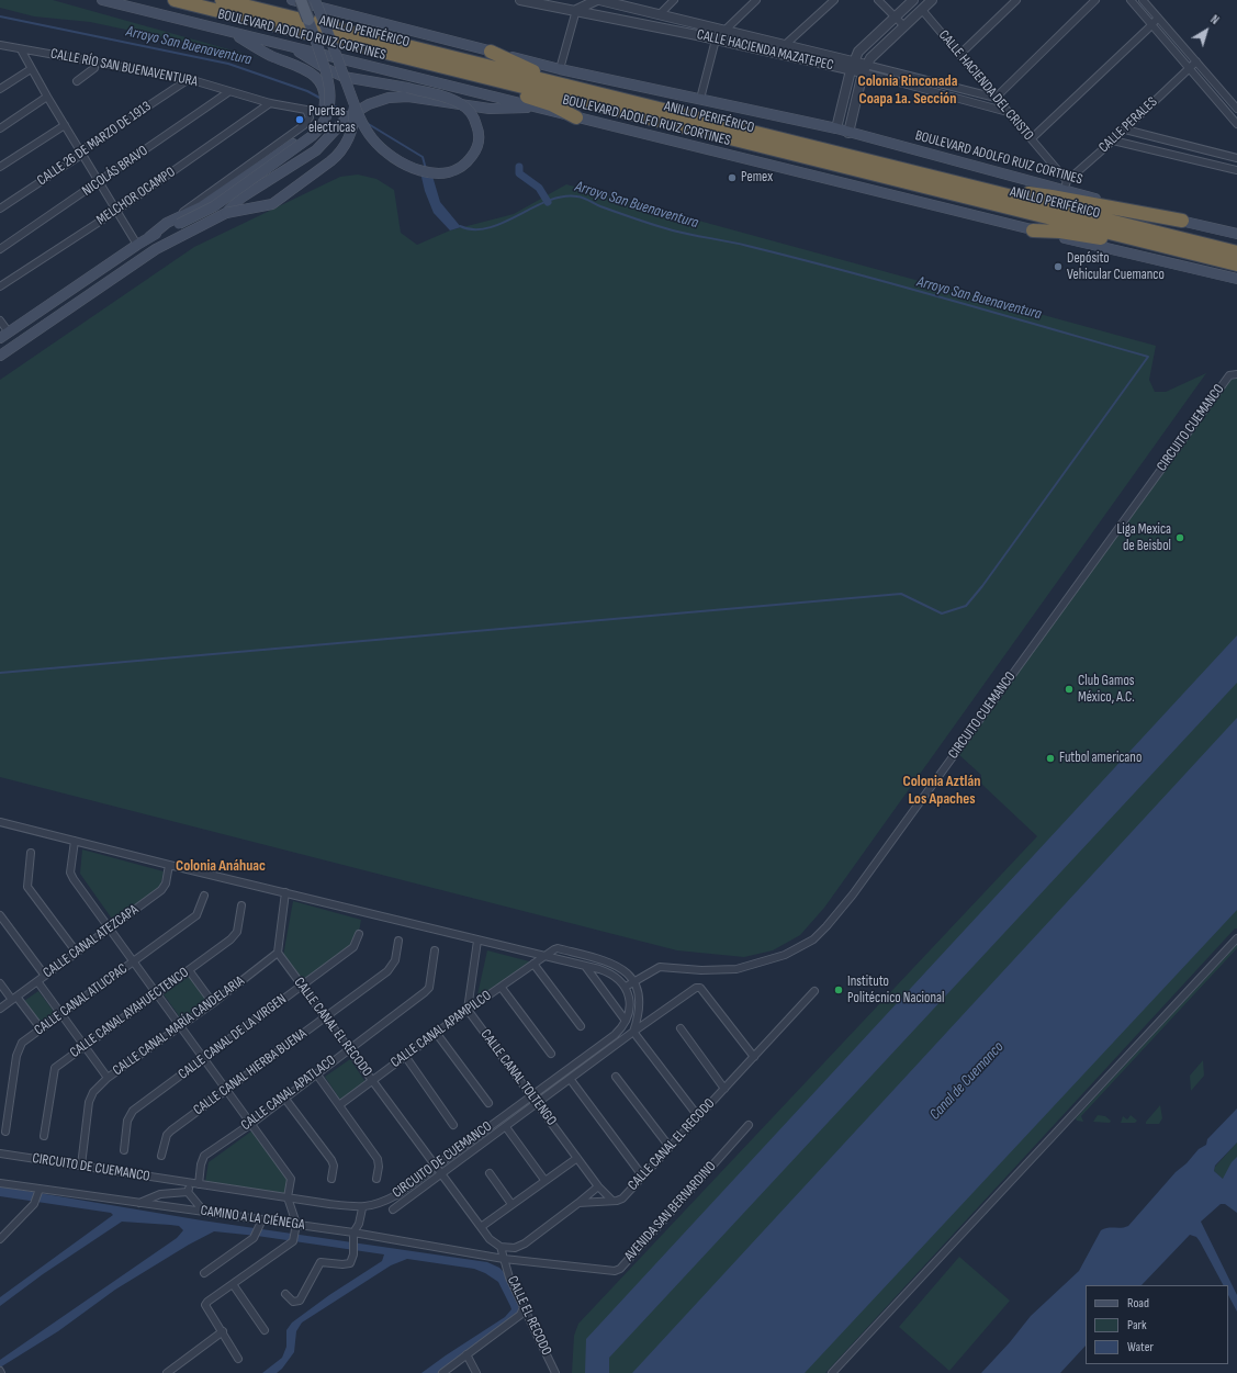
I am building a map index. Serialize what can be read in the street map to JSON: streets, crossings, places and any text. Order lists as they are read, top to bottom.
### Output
{
  "streets": {
    "highway": ["ANILLO PERIFÉRICO"],
    "main road": ["BOULEVARD ADOLFO RUIZ CORTINES"],
    "street": [
      "CALLE HACIENDA MAZATEPEC",
      "CALLE RÍO SAN BUENAVENTURA",
      "CALLE HACIENDA DEL CRISTO",
      "CALLE PERALES",
      "CALLE 26 DE MARZO DE 1913",
      "NICOLÁS BRAVO",
      "MELCHOR OCAMPO",
      "CIRCUITO CUEMANCO",
      "CALLE CANAL ATEZCAPA",
      "CALLE CANAL ATLICPAC",
      "CALLE CANAL AYAHUECTENCO",
      "CALLE CANAL MARÍA CANDELARIA",
      "CALLE CANAL EL RECODO",
      "CALLE CANAL APAMPILCO",
      "CALLE CANAL DE LA VIRGEN",
      "CALLE CANAL HIERBA BUENA",
      "CALLE CANAL TOLTENGO",
      "CALLE CANAL APATLACO",
      "CIRCUITO DE CUEMANCO",
      "AVENIDA SAN BERNARDINO",
      "CAMINO A LA CIÉNEGA",
      "CALLE EL RECODO"
    ]
  },
  "crossings": [
    ["BOULEVARD ADOLFO RUIZ CORTINES", "CALLE HACIENDA DEL CRISTO"],
    ["BOULEVARD ADOLFO RUIZ CORTINES", "CALLE PERALES"],
    ["CALLE HACIENDA MAZATEPEC", "CALLE HACIENDA DEL CRISTO"],
    ["CALLE RÍO SAN BUENAVENTURA", "CALLE 26 DE MARZO DE 1913"],
    ["CALLE RÍO SAN BUENAVENTURA", "NICOLÁS BRAVO"],
    ["CALLE RÍO SAN BUENAVENTURA", "MELCHOR OCAMPO"],
    ["CALLE HACIENDA DEL CRISTO", "CALLE PERALES"],
    ["CALLE CANAL MARÍA CANDELARIA", "CALLE CANAL EL RECODO"],
    ["CALLE CANAL MARÍA CANDELARIA", "CIRCUITO DE CUEMANCO"],
    ["CALLE CANAL EL RECODO", "CALLE CANAL APAMPILCO"],
    ["CALLE CANAL EL RECODO", "CALLE CANAL DE LA VIRGEN"],
    ["CALLE CANAL EL RECODO", "CALLE CANAL HIERBA BUENA"],
    ["CALLE CANAL EL RECODO", "CALLE CANAL TOLTENGO"],
    ["CALLE CANAL EL RECODO", "CALLE CANAL APATLACO"],
    ["CALLE CANAL EL RECODO", "CIRCUITO DE CUEMANCO"],
    ["CALLE CANAL APAMPILCO", "CALLE CANAL TOLTENGO"],
    ["CALLE CANAL TOLTENGO", "CIRCUITO DE CUEMANCO"],
    ["CALLE CANAL APATLACO", "CIRCUITO DE CUEMANCO"],
    ["AVENIDA SAN BERNARDINO", "CAMINO A LA CIÉNEGA"],
    ["AVENIDA SAN BERNARDINO", "CALLE EL RECODO"],
    ["CAMINO A LA CIÉNEGA", "CALLE EL RECODO"]
  ],
  "districts": ["Colonia Rinconada Coapa 1a. Sección", "Colonia Aztlán Los Apaches", "Colonia Anáhuac"],
  "water": ["Arroyo San Buenaventura", "Canal de Cuemanco"],
  "places": [
    "Puertas electricas",
    "Pemex",
    "Depósito Vehicular Cuemanco",
    "Liga Mexica de Beisbol",
    "Club Gamos México, A.C.",
    "Futbol americano",
    "Instituto Politécnico Nacional"
  ],
  "legend": ["Road", "Park", "Water"],
  "north": "top right"
}
